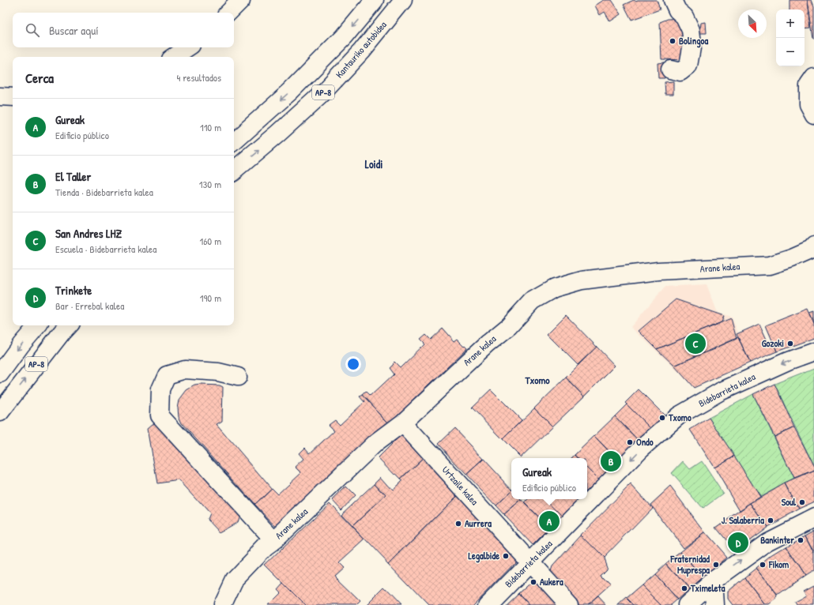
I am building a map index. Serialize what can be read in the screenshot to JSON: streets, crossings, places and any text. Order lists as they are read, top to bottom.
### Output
{
  "streets": {
    "main road": [
      "Kantauriko autobidea",
      "AP-8",
      "Arane kalea",
      "Bidebarrieta kalea",
      "Urtzaile kalea"
    ]
  },
  "crossings": [
    ["Arane kalea", "Urtzaile kalea"],
    ["Bidebarrieta kalea", "Urtzaile kalea"]
  ],
  "districts": ["Loidi", "Txomo"],
  "places": [
    "Bolingoa",
    "Gozoki",
    "Txomo",
    "Ondo",
    "Soul",
    "J. Salaberria",
    "Aurrera",
    "Bankinter",
    "Legalbide",
    "Fraternidad Muprespa",
    "Fikom",
    "Aukera",
    "Tximeleta"
  ],
  "north": "bottom right",
  "page": {
    "map_buttons": ["+", "−"],
    "search": "Buscar aquí",
    "heading": ["Cerca", "4 resultados"],
    "list": [
      {
        "mark": "A",
        "name": "Gureak",
        "note": "Edificio público",
        "value": "110 m"
      },
      {
        "mark": "B",
        "name": "El Taller",
        "note": "Tienda · Bidebarrieta kalea",
        "value": "130 m"
      },
      {
        "mark": "C",
        "name": "San Andres LHZ",
        "note": "Escuela · Bidebarrieta kalea",
        "value": "160 m"
      },
      {
        "mark": "D",
        "name": "Trinkete",
        "note": "Bar · Errebal kalea",
        "value": "190 m"
      }
    ],
    "pins": [
      "C",
      "B",
      "A",
      "D"
    ],
    "popup": ["Gureak", "Edificio público"]
  }
}
